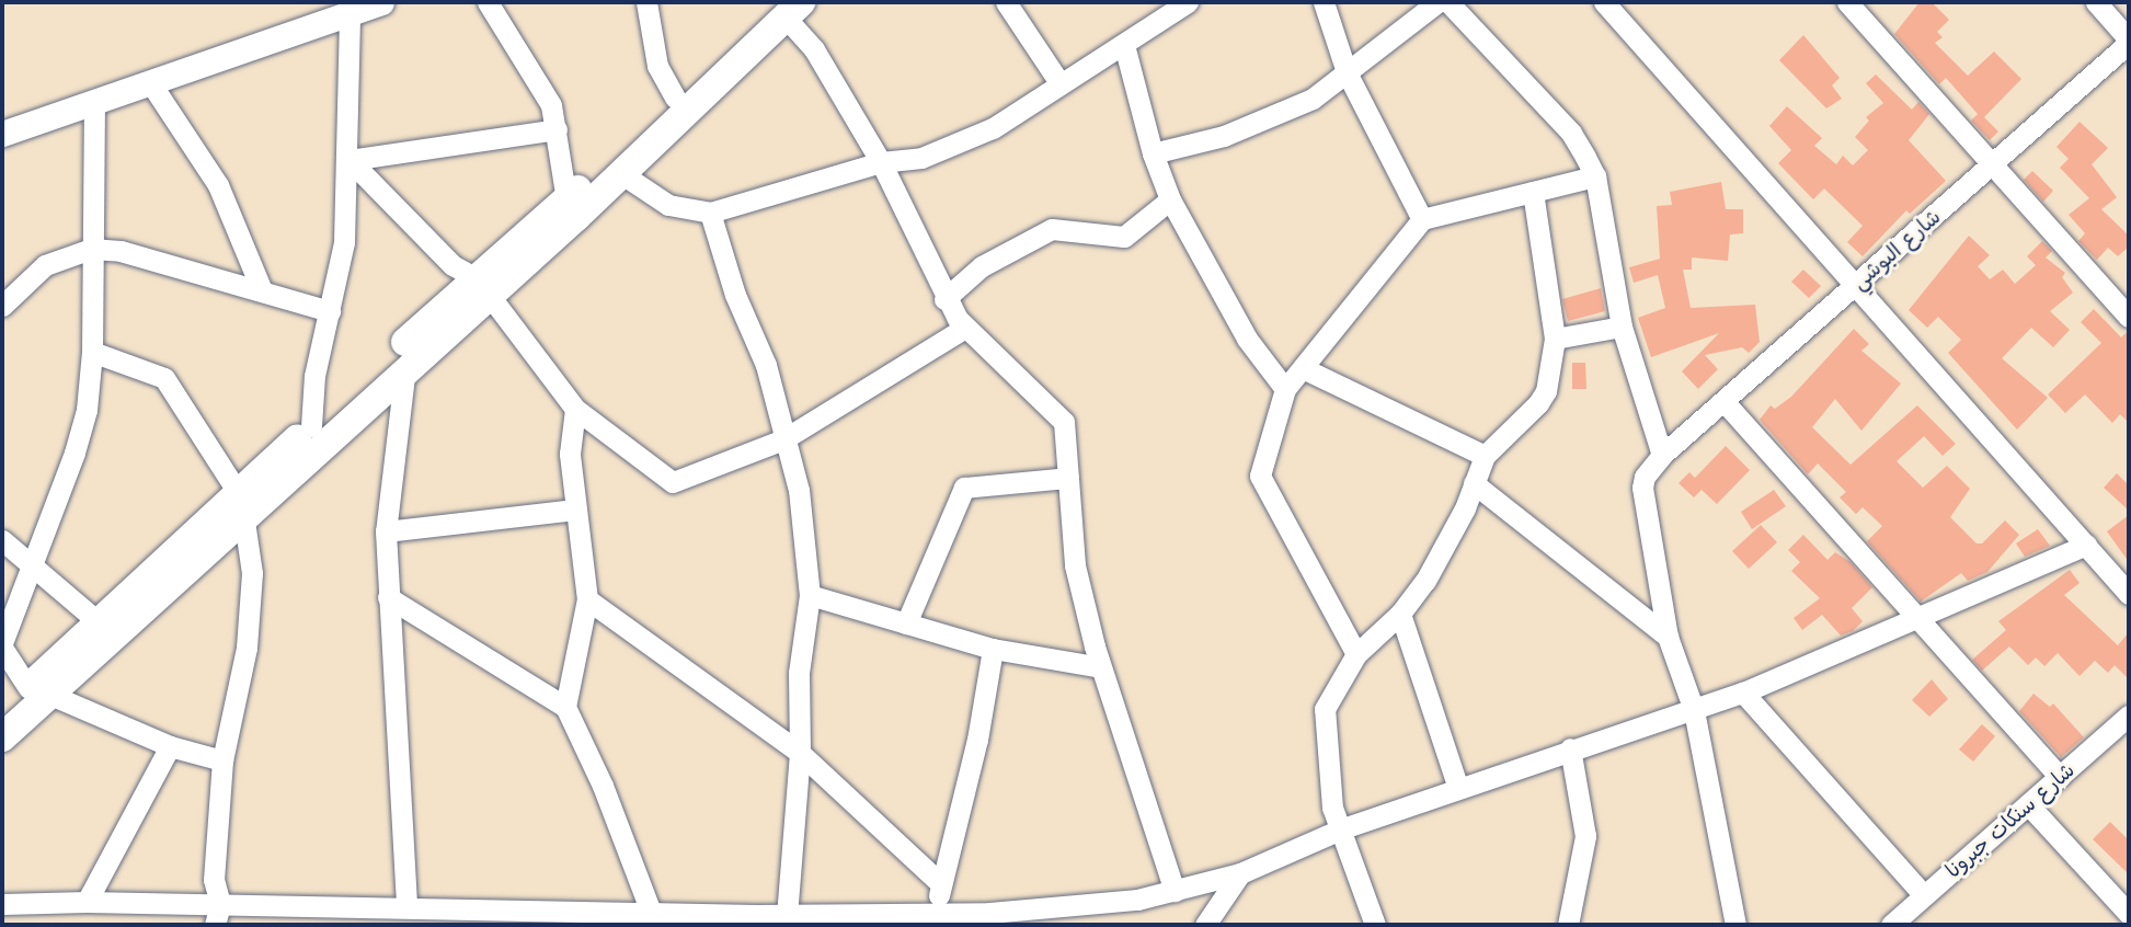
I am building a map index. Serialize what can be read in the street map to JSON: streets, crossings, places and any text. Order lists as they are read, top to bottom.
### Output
{
  "streets": {
    "street": ["شارع البوشي", "شارع سنكات جبرونا"]
  }
}
